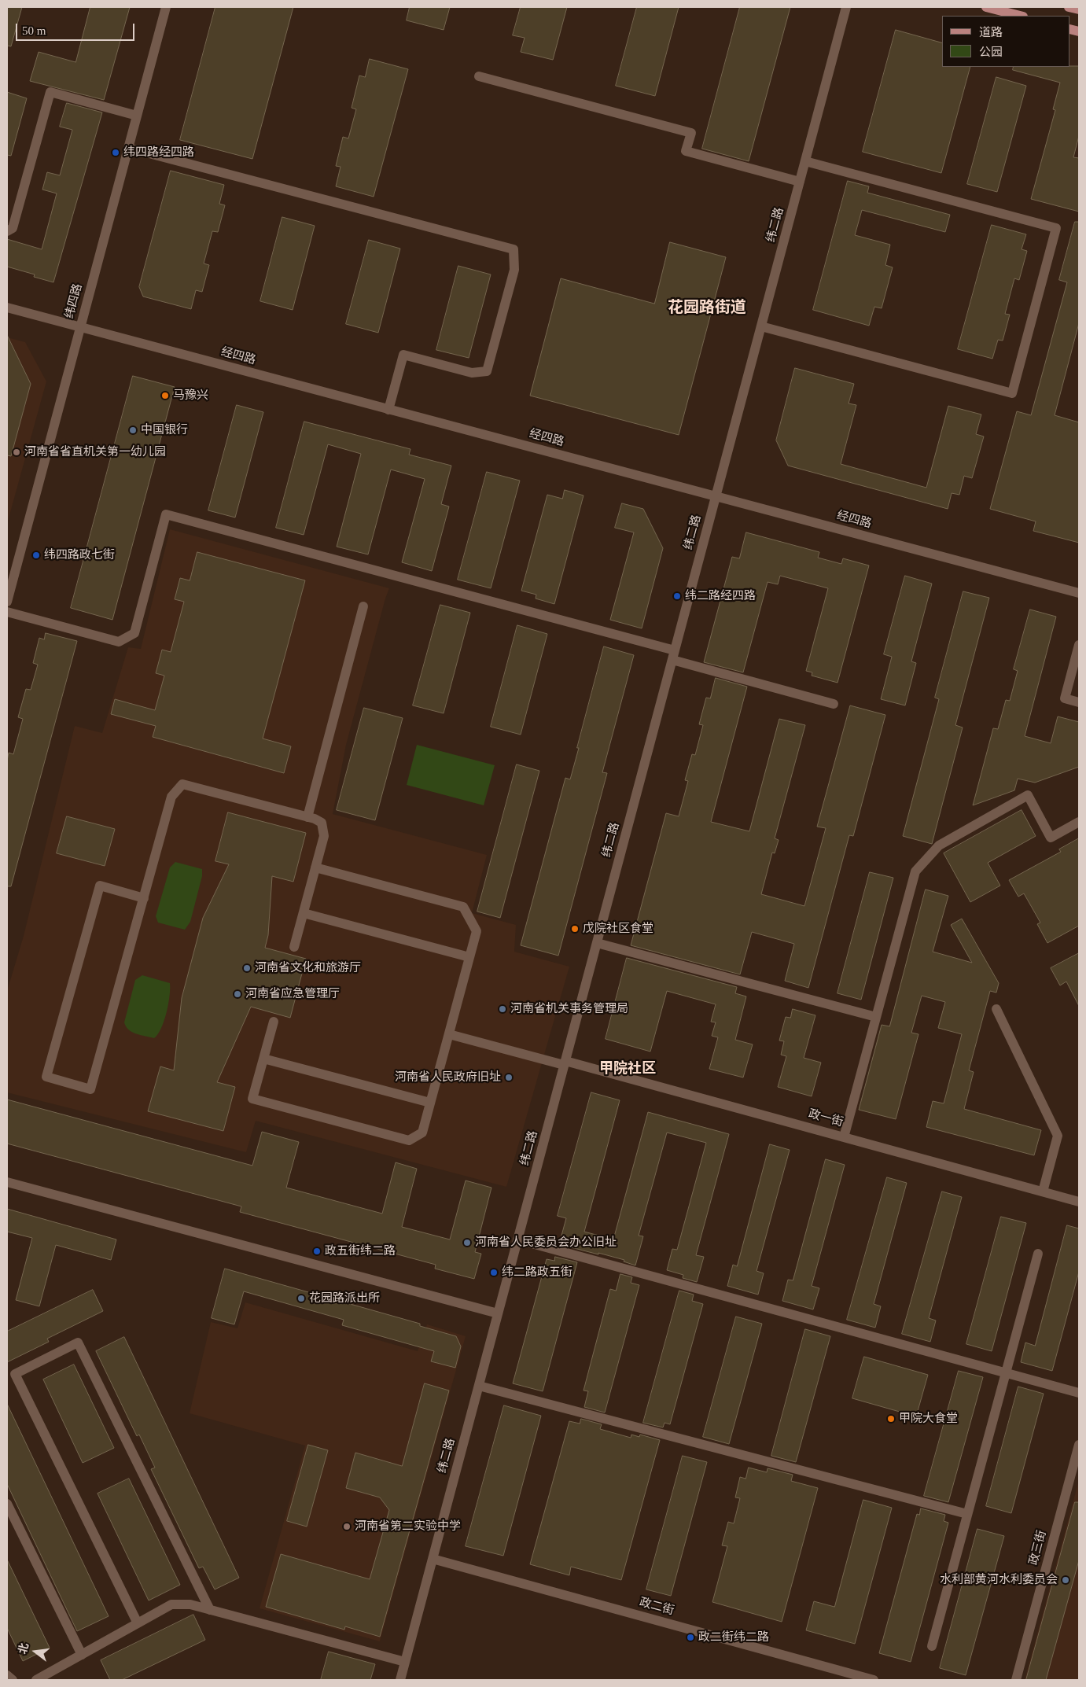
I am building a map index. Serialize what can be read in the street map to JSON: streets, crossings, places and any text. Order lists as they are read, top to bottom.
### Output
{
  "streets": {
    "street": [
      "纬二路",
      "纬四路",
      "经四路",
      "政一街",
      "政三街",
      "政二街"
    ]
  },
  "crossings": [
    ["纬二路", "经四路"],
    ["纬二路", "政一街"],
    ["纬二路", "政二街"],
    ["纬四路", "经四路"]
  ],
  "districts": ["花园路街道", "甲院社区"],
  "places": [
    "纬四路经四路",
    "马豫兴",
    "中国银行",
    "河南省省直机关第一幼儿园",
    "纬四路政七街",
    "纬二路经四路",
    "戊院社区食堂",
    "河南省文化和旅游厅",
    "河南省应急管理厅",
    "河南省机关事务管理局",
    "河南省人民政府旧址",
    "河南省人民委员会办公旧址",
    "政五街纬二路",
    "纬二路政五街",
    "花园路派出所",
    "甲院大食堂",
    "河南省第二实验中学",
    "水利部黄河水利委员会",
    "政二街纬二路"
  ],
  "legend": ["道路", "公园"],
  "scale_bar": "50 m",
  "north": "left"
}
